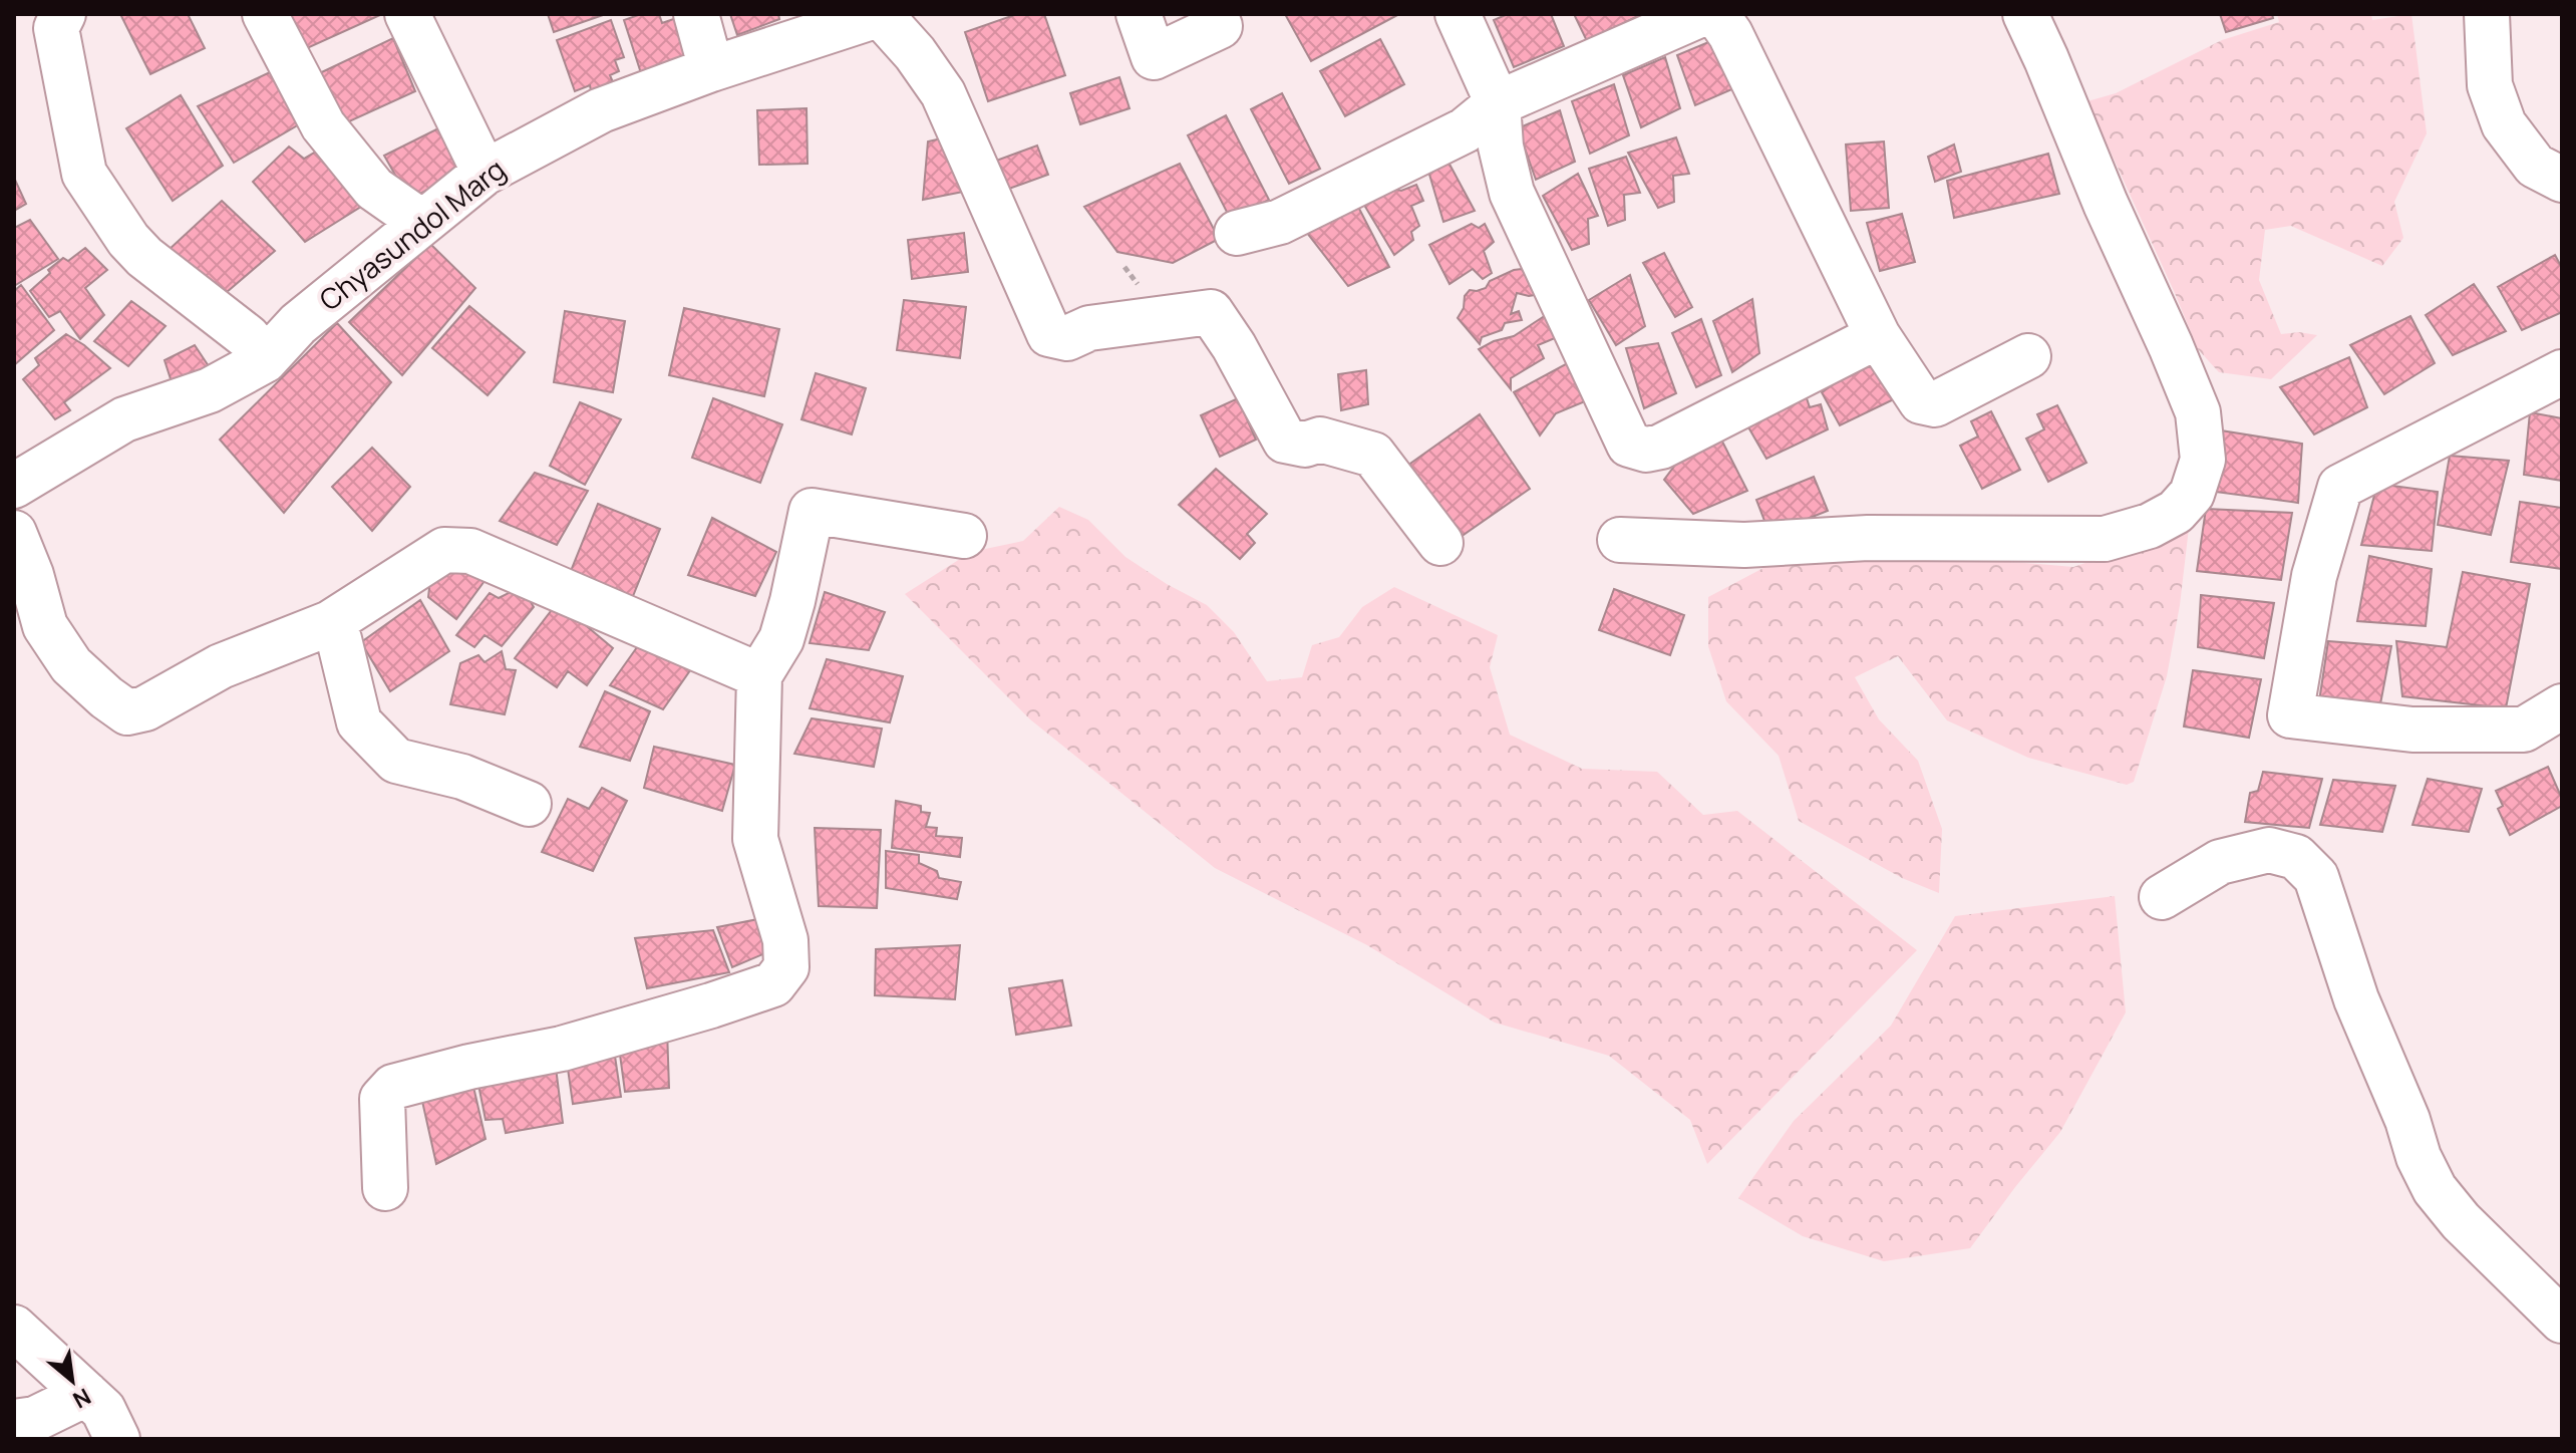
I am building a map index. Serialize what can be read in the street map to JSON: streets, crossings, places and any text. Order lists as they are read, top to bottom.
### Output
{
  "streets": {
    "street": ["Chyasundol Marg"]
  },
  "north": "bottom right"
}
